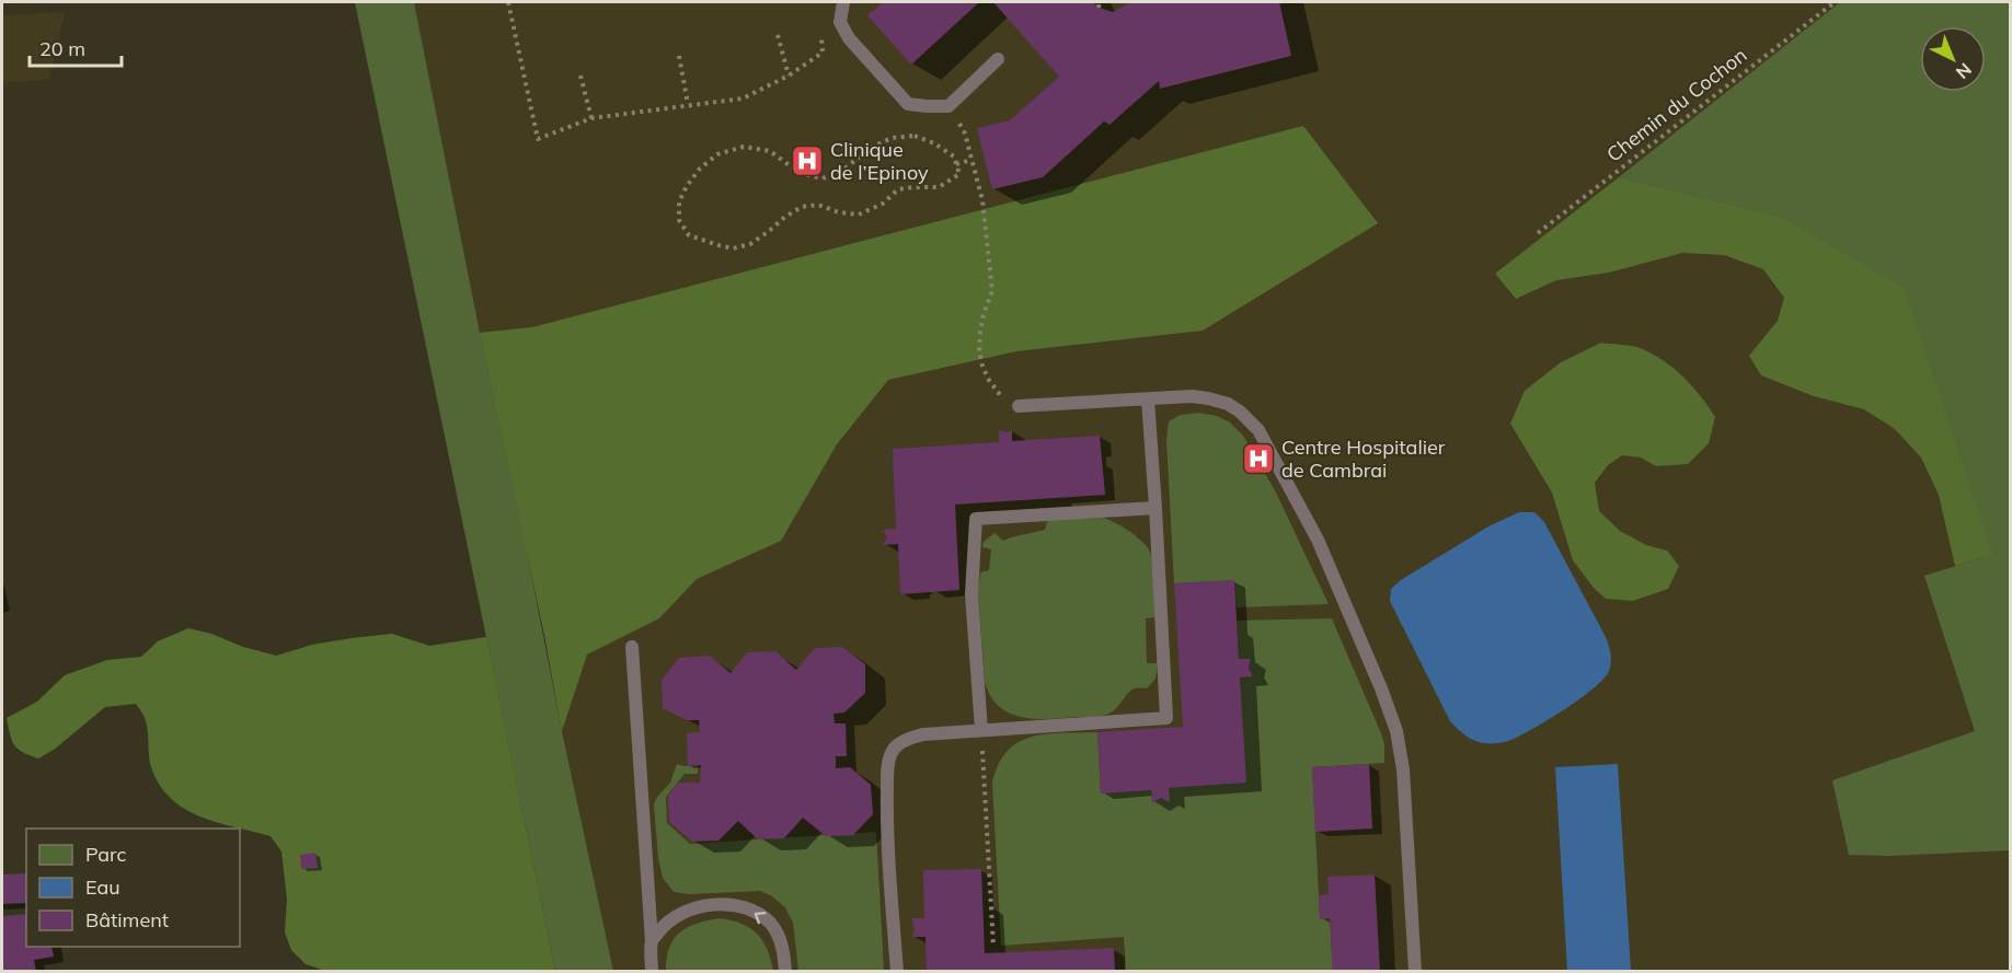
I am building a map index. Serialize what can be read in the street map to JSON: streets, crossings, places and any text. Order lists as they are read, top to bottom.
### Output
{
  "streets": {
    "path": ["Chemin du Cochon"]
  },
  "places": {
    "hospital": ["Clinique de l’Epinoy", "Centre Hospitalier de Cambrai"]
  },
  "legend": ["Parc", "Eau", "Bâtiment"],
  "scale_bar": "20 m",
  "north": "bottom right"
}
